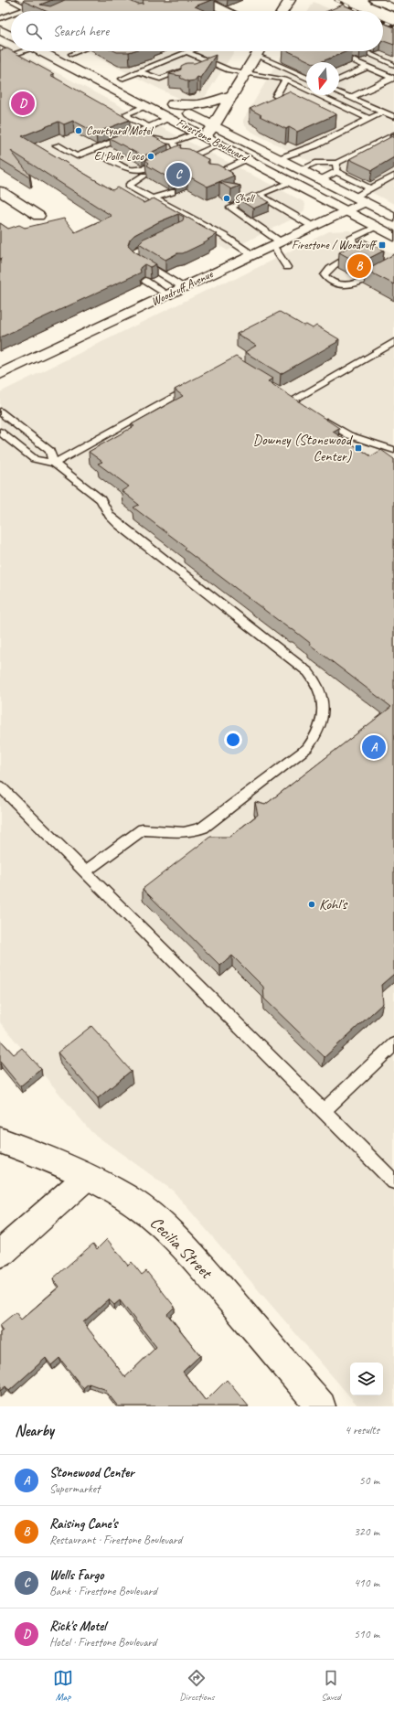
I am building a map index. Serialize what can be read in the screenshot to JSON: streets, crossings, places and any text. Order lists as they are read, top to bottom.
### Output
{
  "streets": {
    "main road": ["Firestone Boulevard", "Woodruff Avenue", "Cecilia Street"]
  },
  "crossings": [
    ["Firestone Boulevard", "Woodruff Avenue"]
  ],
  "places": {
    "other": [
      "Courtyard Motel",
      "El Pollo Loco",
      "Shell",
      "Kohl's"
    ],
    "transit": ["Firestone / Woodruff", "Downey (Stonewood Center)"]
  },
  "north": "bottom",
  "page": {
    "search": "Search here",
    "pins": [
      "D",
      "C",
      "B",
      "A"
    ],
    "heading": ["Nearby", "4 results"],
    "list": [
      {
        "mark": "A",
        "name": "Stonewood Center",
        "note": "Supermarket",
        "value": "50 m"
      },
      {
        "mark": "B",
        "name": "Raising Cane's",
        "note": "Restaurant · Firestone Boulevard",
        "value": "320 m"
      },
      {
        "mark": "C",
        "name": "Wells Fargo",
        "note": "Bank · Firestone Boulevard",
        "value": "410 m"
      },
      {
        "mark": "D",
        "name": "Rick's Motel",
        "note": "Hotel · Firestone Boulevard",
        "value": "510 m"
      }
    ],
    "nav": ["Map", "Directions", "Saved"]
  }
}
